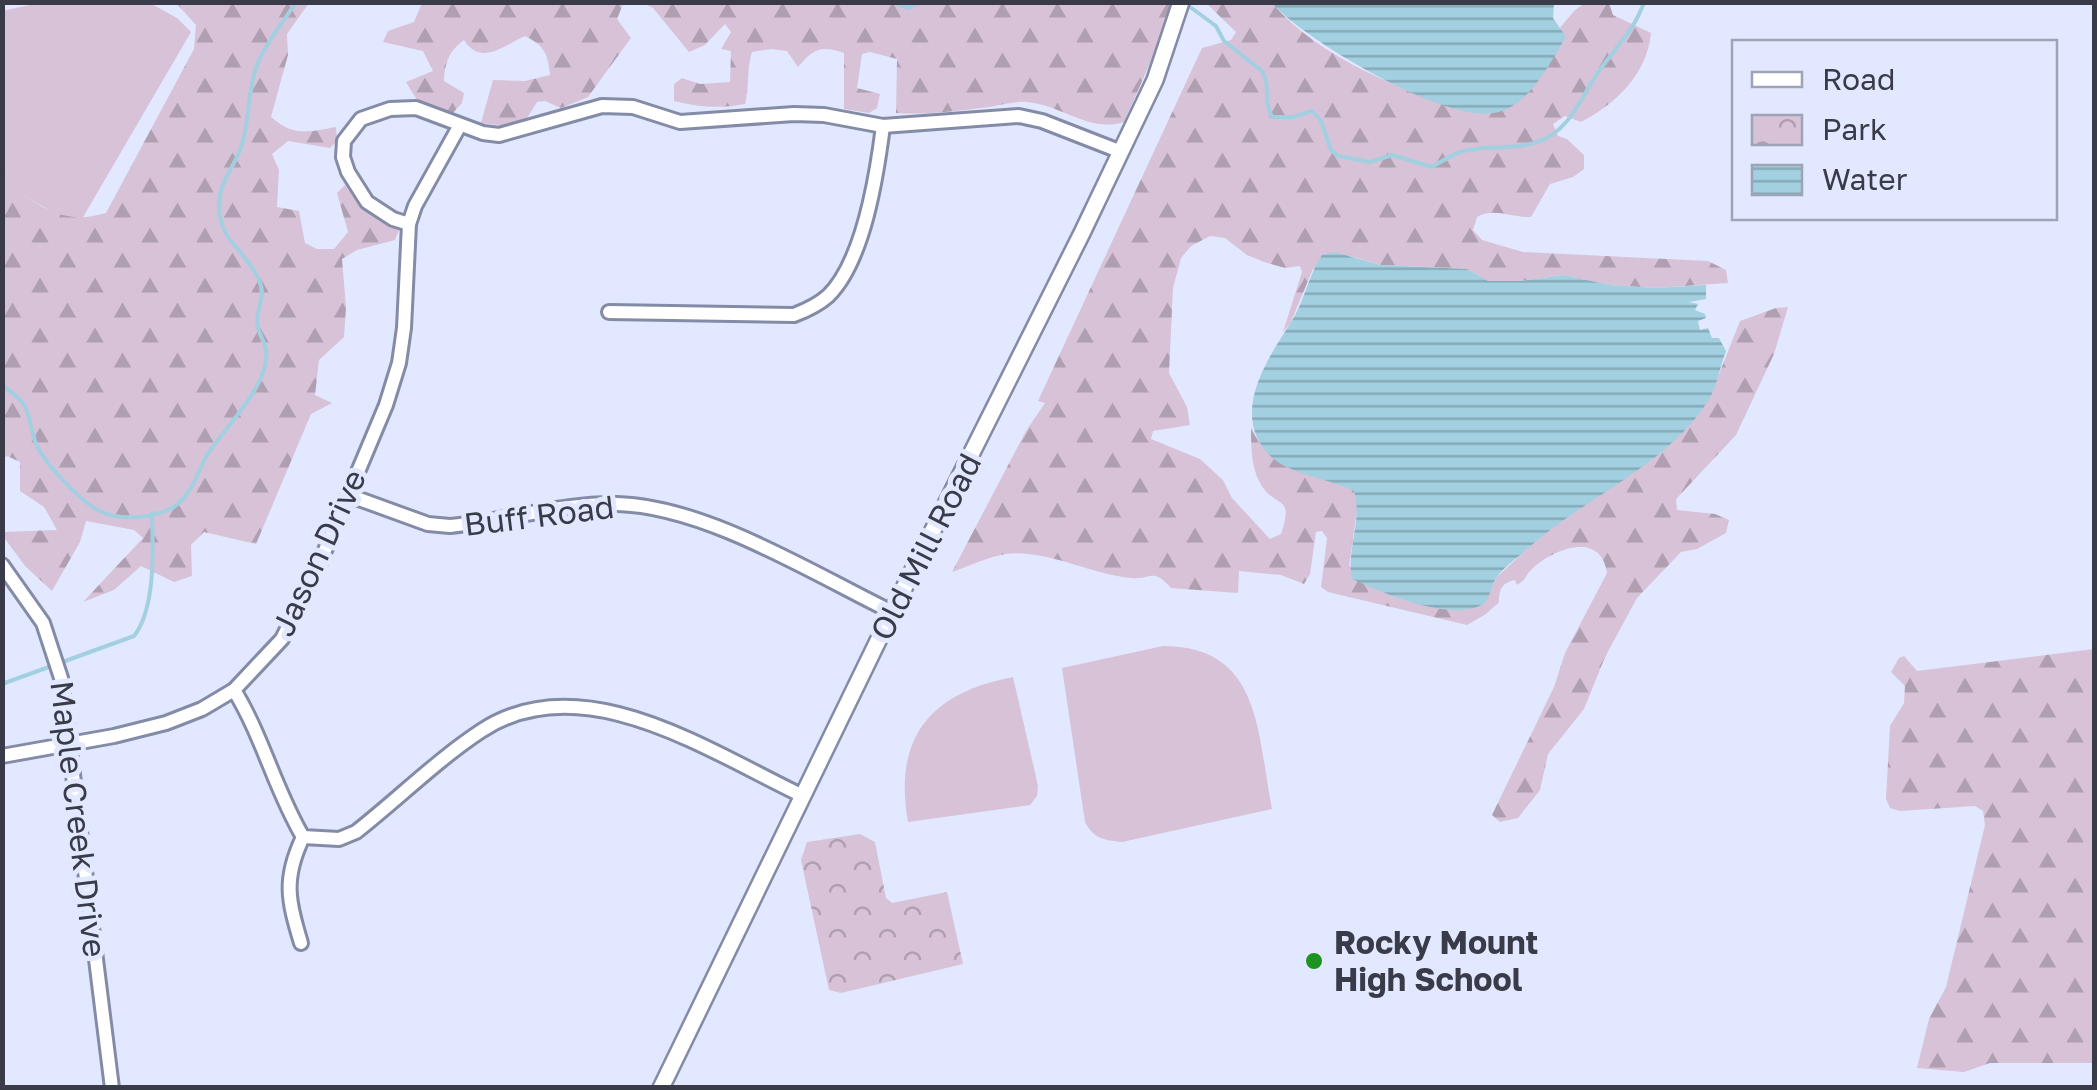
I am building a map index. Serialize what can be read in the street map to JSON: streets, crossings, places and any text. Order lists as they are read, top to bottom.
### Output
{
  "streets": {
    "street": [
      "Buff Road",
      "Old Mill Road",
      "Jason Drive",
      "Maple Creek Drive"
    ]
  },
  "crossings": [
    ["Buff Road", "Old Mill Road"],
    ["Buff Road", "Jason Drive"],
    ["Jason Drive", "Maple Creek Drive"]
  ],
  "places": ["Rocky Mount High School"],
  "legend": ["Road", "Park", "Water"]
}
